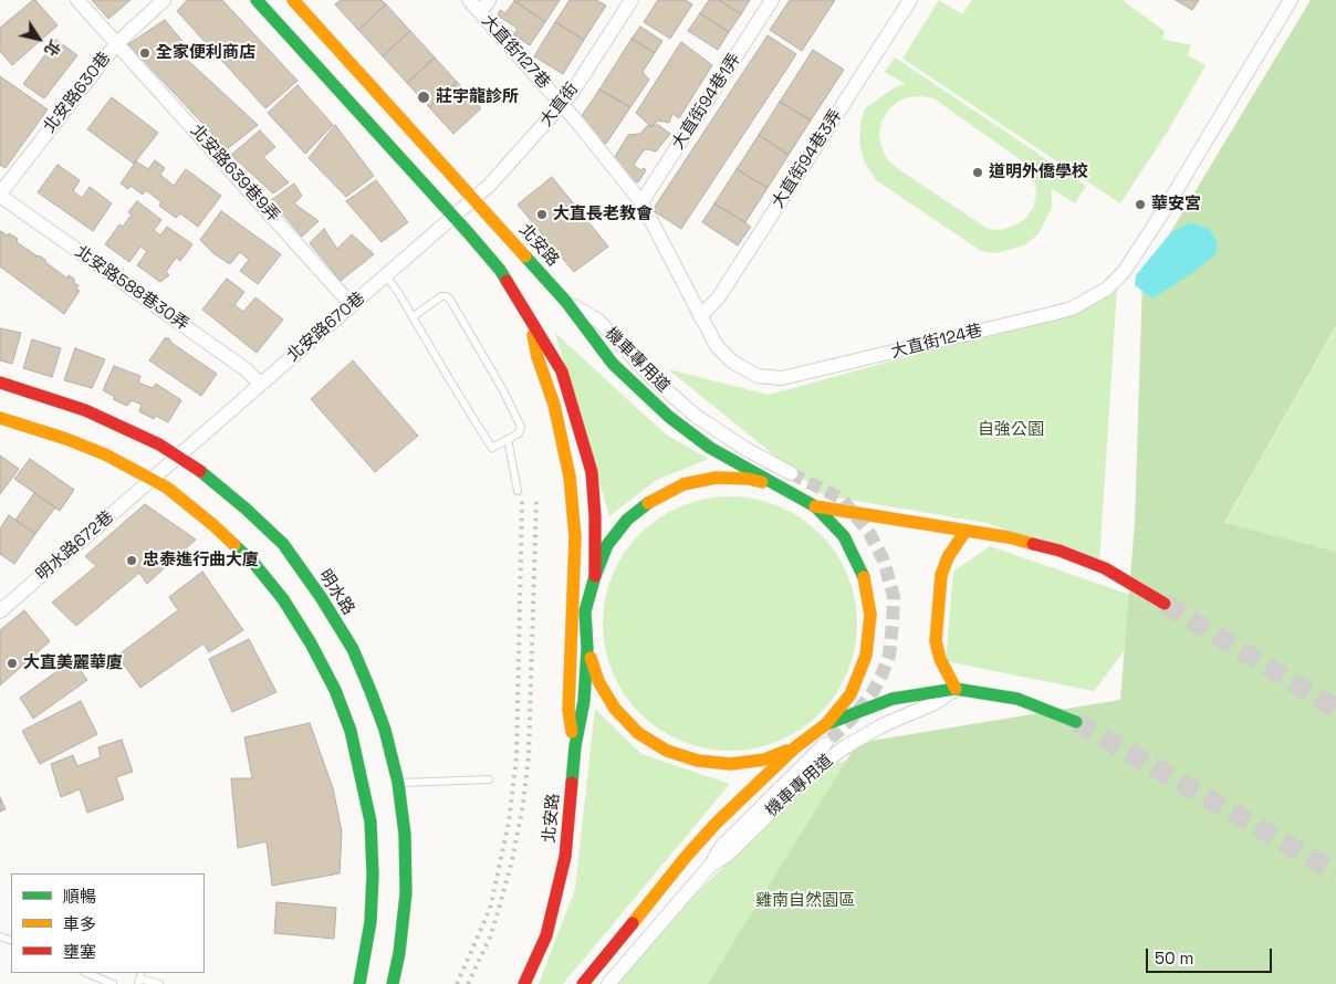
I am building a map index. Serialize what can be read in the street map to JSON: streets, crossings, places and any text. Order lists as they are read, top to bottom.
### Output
{
  "streets": {
    "main road": ["北安路", "明水路"],
    "street": [
      "大直街127巷",
      "北安路630巷",
      "大直街94巷1弄",
      "大直街",
      "大直街94巷3弄",
      "北安路639巷9弄",
      "北安路588巷30弄",
      "北安路670巷",
      "大直街124巷",
      "機車專用道",
      "明水路672巷"
    ]
  },
  "crossings": [
    ["大直街127巷", "大直街"],
    ["大直街127巷", "大直街124巷"],
    ["北安路630巷", "北安路639巷9弄"],
    ["北安路630巷", "北安路588巷30弄"],
    ["大直街94巷1弄", "大直街124巷"],
    ["大直街", "北安路"],
    ["大直街", "北安路670巷"],
    ["大直街", "大直街124巷"],
    ["大直街94巷3弄", "大直街124巷"],
    ["北安路639巷9弄", "北安路670巷"],
    ["北安路", "北安路670巷"],
    ["北安路", "機車專用道"],
    ["北安路588巷30弄", "北安路670巷"],
    ["北安路670巷", "明水路672巷"],
    ["北安路670巷", "明水路"],
    ["明水路672巷", "明水路"]
  ],
  "parks": ["自強公園", "雞南自然園區"],
  "places": [
    "全家便利商店",
    "莊宇龍診所",
    "道明外僑學校",
    "華安宮",
    "大直長老教會",
    "忠泰進行曲大廈",
    "大直美麗華廈"
  ],
  "legend": ["順暢", "車多", "壅塞"],
  "scale_bar": "50 m",
  "north": "bottom right"
}
